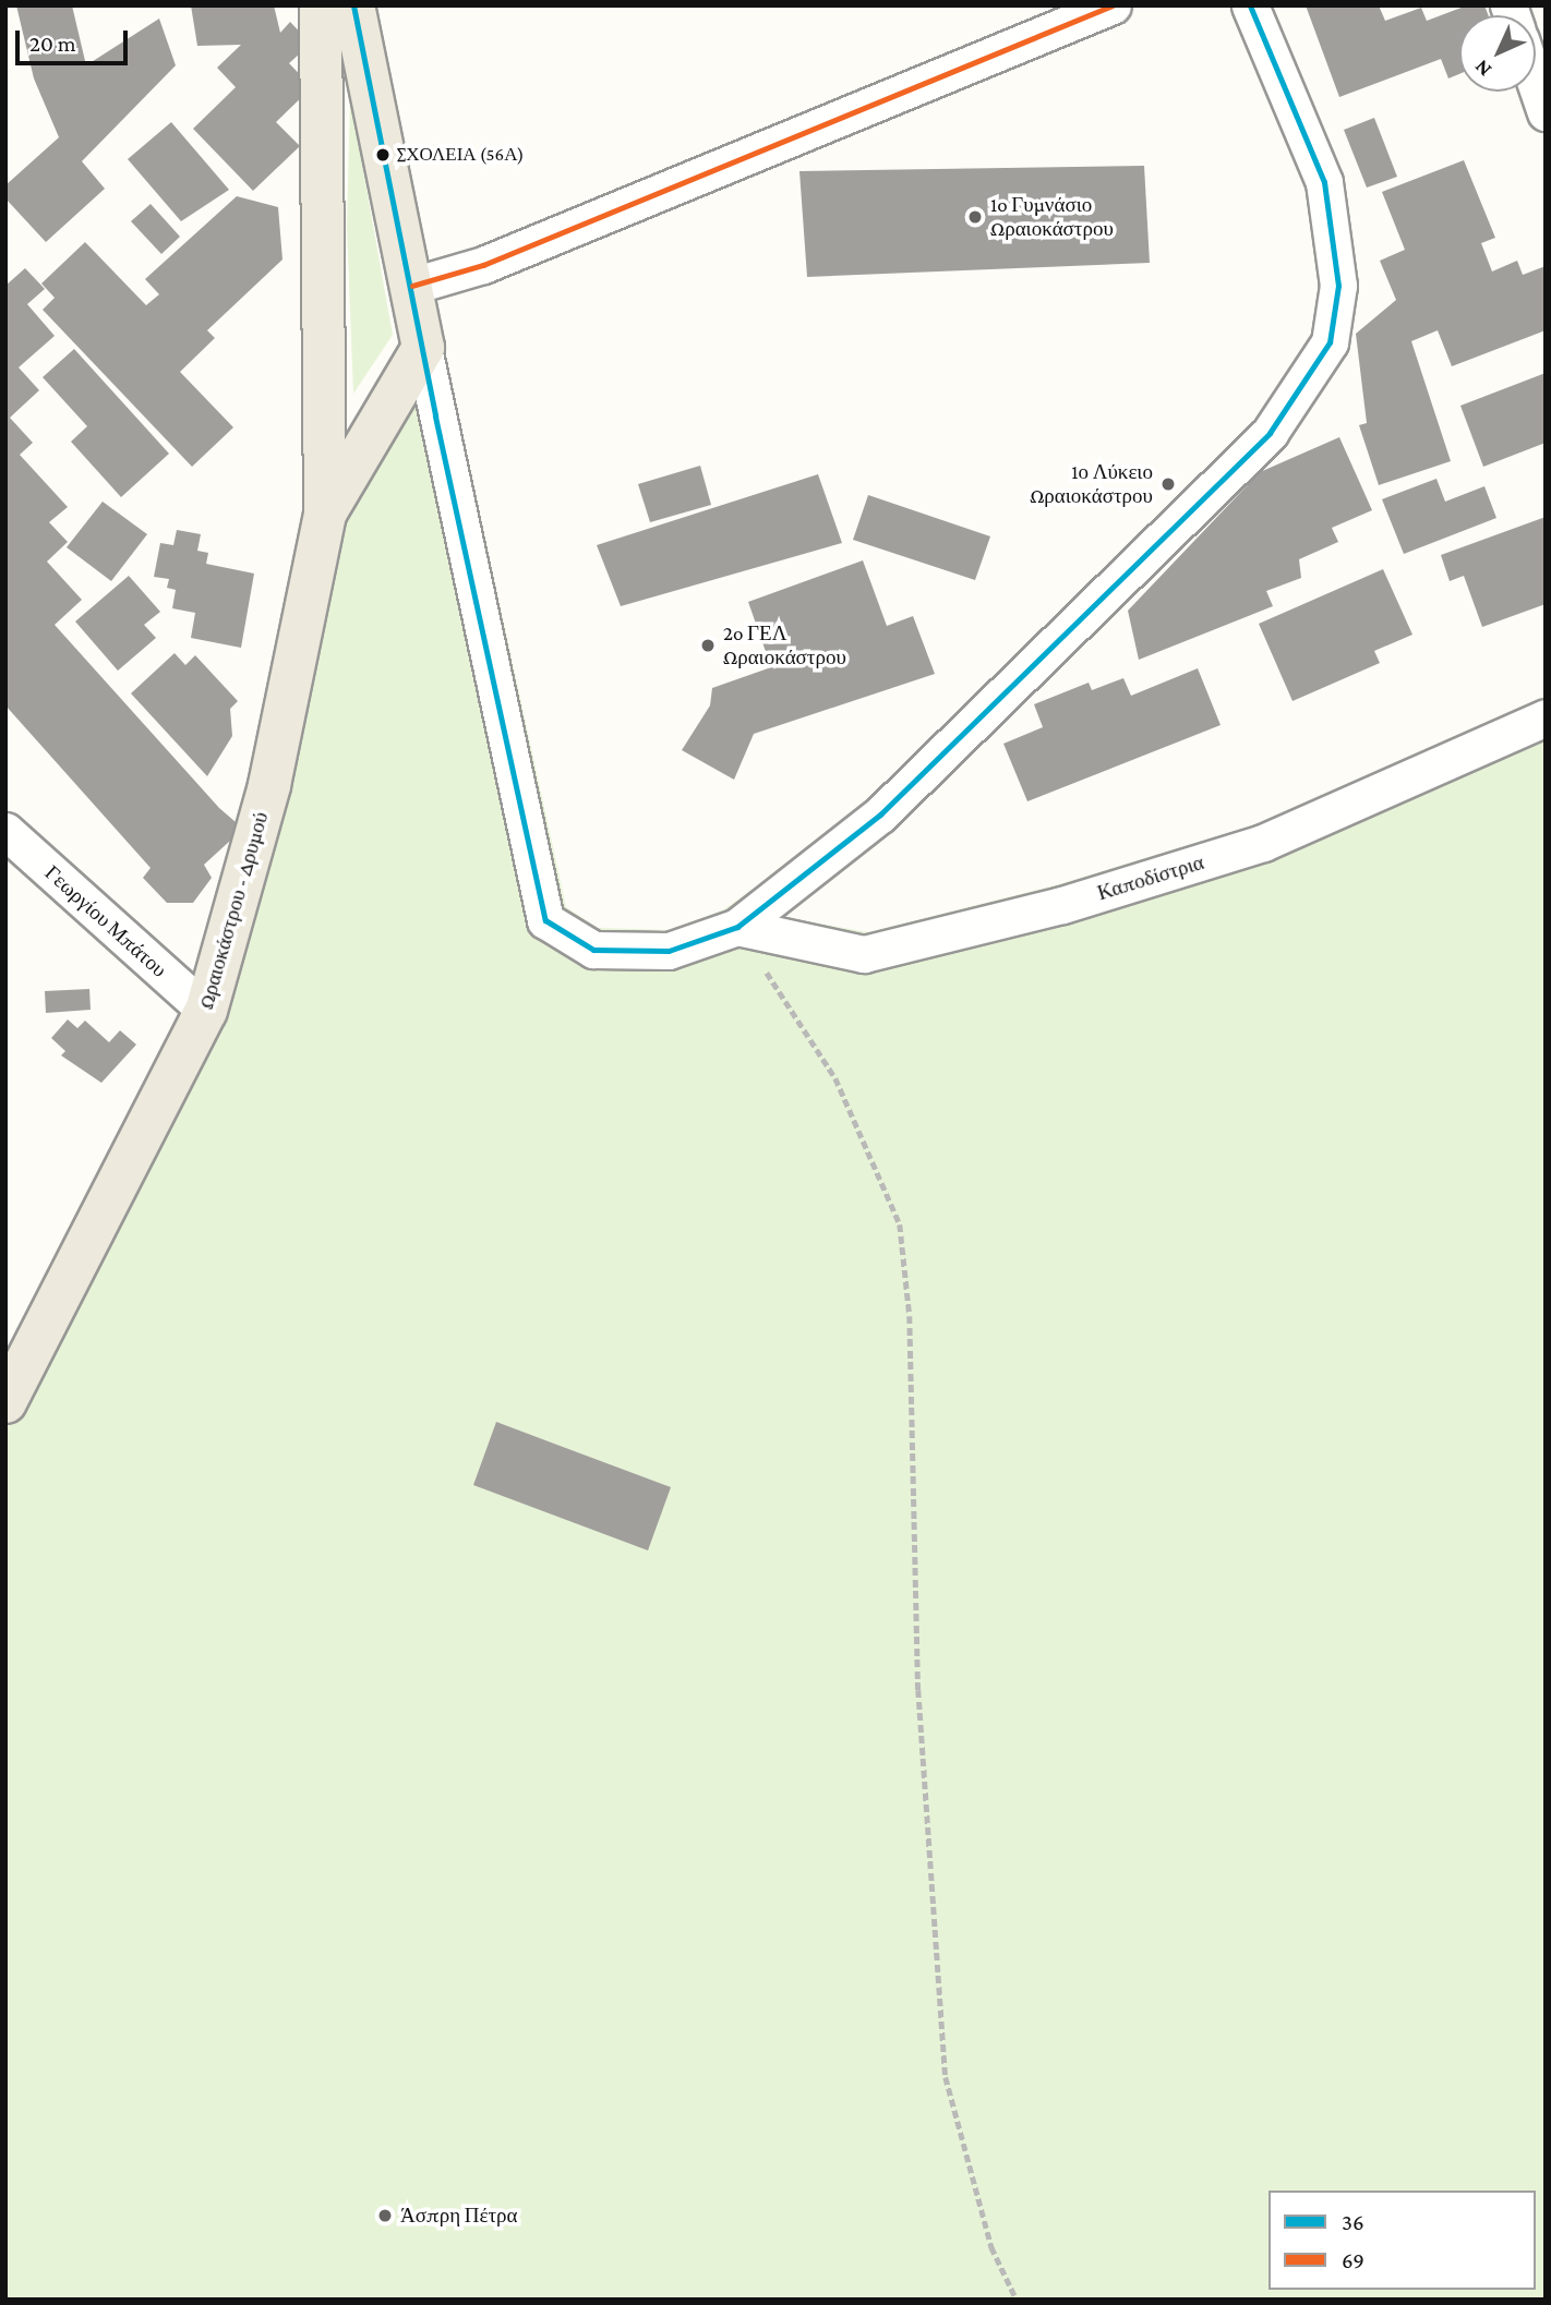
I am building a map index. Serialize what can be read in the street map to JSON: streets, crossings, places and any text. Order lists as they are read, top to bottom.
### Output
{
  "streets": {
    "main road": ["Ωραιοκάστρου - Δρυμού"],
    "street": ["Καποδίστρια", "Γεωργίου Μπάτου"]
  },
  "crossings": [
    ["Ωραιοκάστρου - Δρυμού", "Γεωργίου Μπάτου"]
  ],
  "places": [
    "ΣΧΟΛΕΙΑ (56Α)",
    "1o Γυμνάσιο Ωραιοκάστρου",
    "1ο Λύκειο Ωραιοκάστρου",
    "2o ΓΕΛ Ωραιοκάστρου",
    "Άσπρη Πέτρα"
  ],
  "lines": ["transit line 36", "transit line 69"],
  "legend": ["36", "69"],
  "scale_bar": "20 m",
  "north": "bottom left"
}
